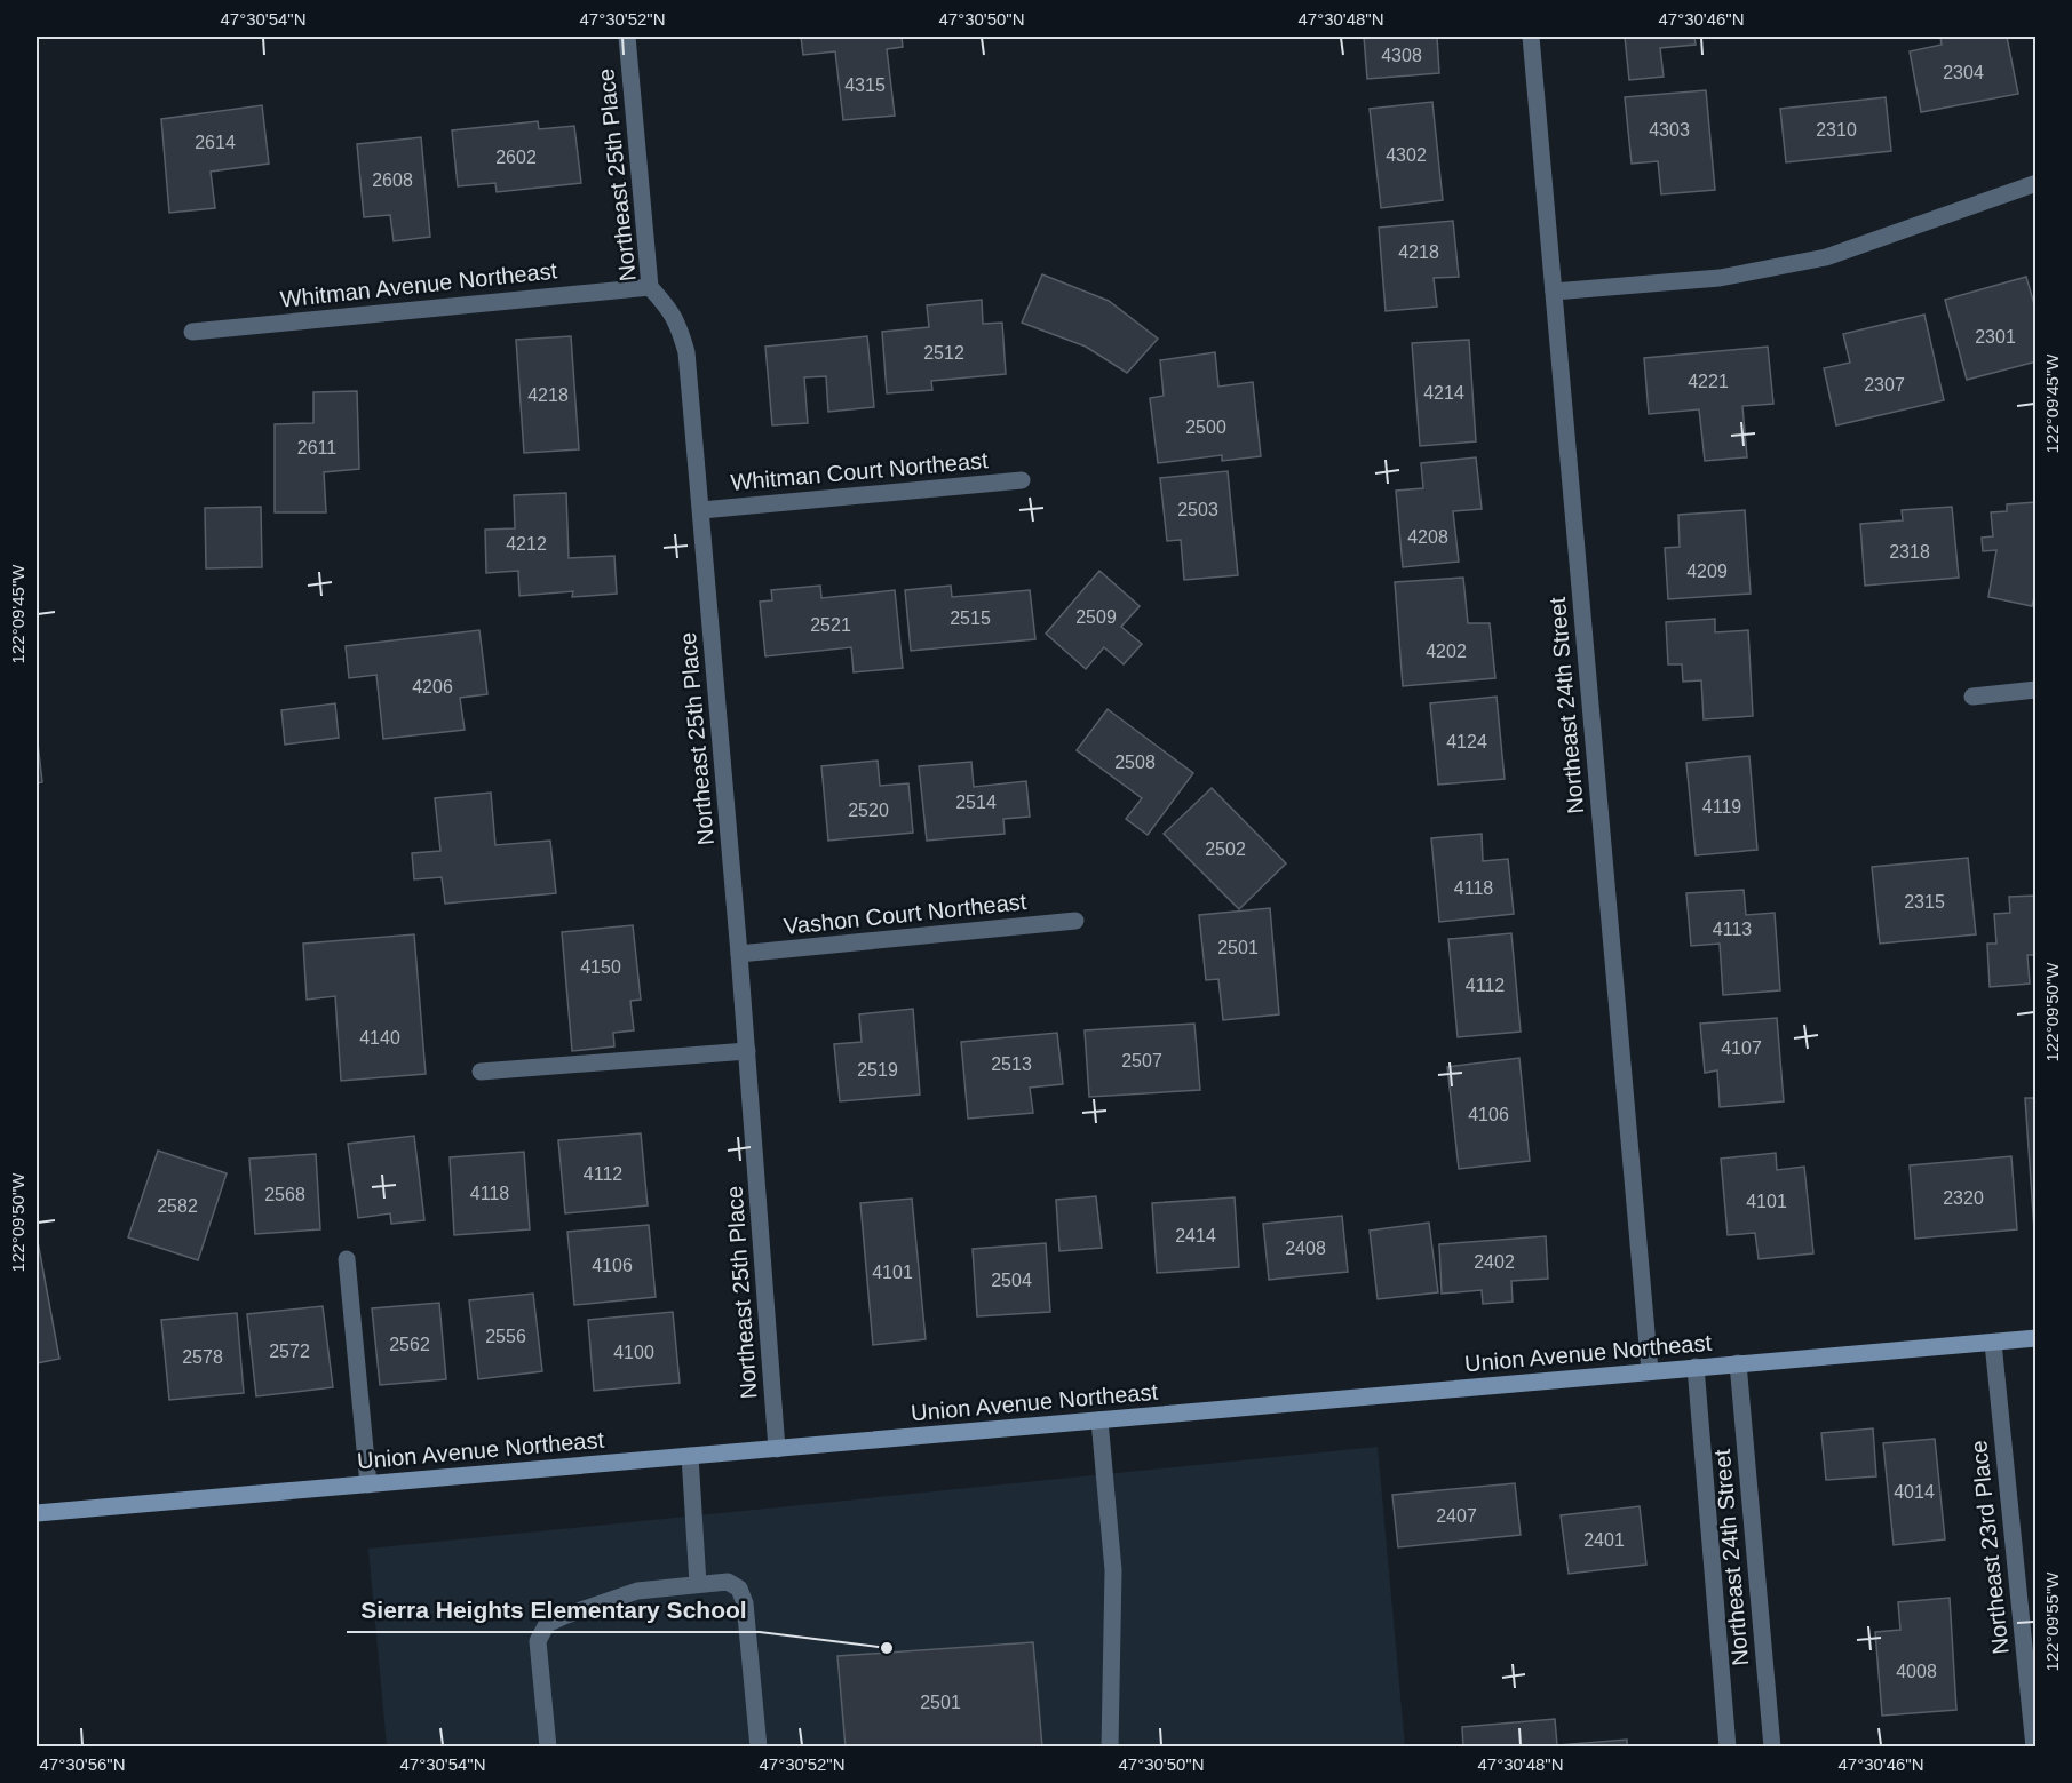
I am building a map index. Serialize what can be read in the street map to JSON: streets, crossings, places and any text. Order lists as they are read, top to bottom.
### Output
{
  "streets": {
    "street": [
      "Northeast 25th Place",
      "Whitman Avenue Northeast",
      "Whitman Court Northeast",
      "Northeast 24th Street",
      "Vashon Court Northeast",
      "Union Avenue Northeast",
      "Northeast 23rd Place"
    ]
  },
  "crossings": [
    ["Northeast 25th Place", "Whitman Avenue Northeast"],
    ["Northeast 25th Place", "Whitman Court Northeast"],
    ["Northeast 25th Place", "Vashon Court Northeast"],
    ["Northeast 25th Place", "Union Avenue Northeast"],
    ["Northeast 24th Street", "Union Avenue Northeast"],
    ["Union Avenue Northeast", "Northeast 23rd Place"]
  ],
  "places": ["Sierra Heights Elementary School"],
  "house_numbers": [
    "4308",
    "2304",
    "4315",
    "4303",
    "2310",
    "2614",
    "4302",
    "2602",
    "2608",
    "4218",
    "2301",
    "2512",
    "4221",
    "2307",
    "4214",
    "4218",
    "2500",
    "2611",
    "2503",
    "4208",
    "4212",
    "2318",
    "4209",
    "2509",
    "2515",
    "2521",
    "4202",
    "4206",
    "4124",
    "2508",
    "2514",
    "4119",
    "2520",
    "2502",
    "4118",
    "2315",
    "4113",
    "2501",
    "4150",
    "4112",
    "4140",
    "4107",
    "2507",
    "2513",
    "2519",
    "4106",
    "4112",
    "4118",
    "2568",
    "2320",
    "4101",
    "2582",
    "2414",
    "2408",
    "2402",
    "4106",
    "4101",
    "2504",
    "2556",
    "2562",
    "2572",
    "4100",
    "2578",
    "4014",
    "2407",
    "2401",
    "4008",
    "2501"
  ],
  "coordinates": [
    "47°30'54\"N",
    "47°30'52\"N",
    "47°30'50\"N",
    "47°30'48\"N",
    "47°30'46\"N",
    "122°09'45\"W",
    "122°09'50\"W",
    "122°09'55\"W",
    "47°30'56\"N"
  ]
}
